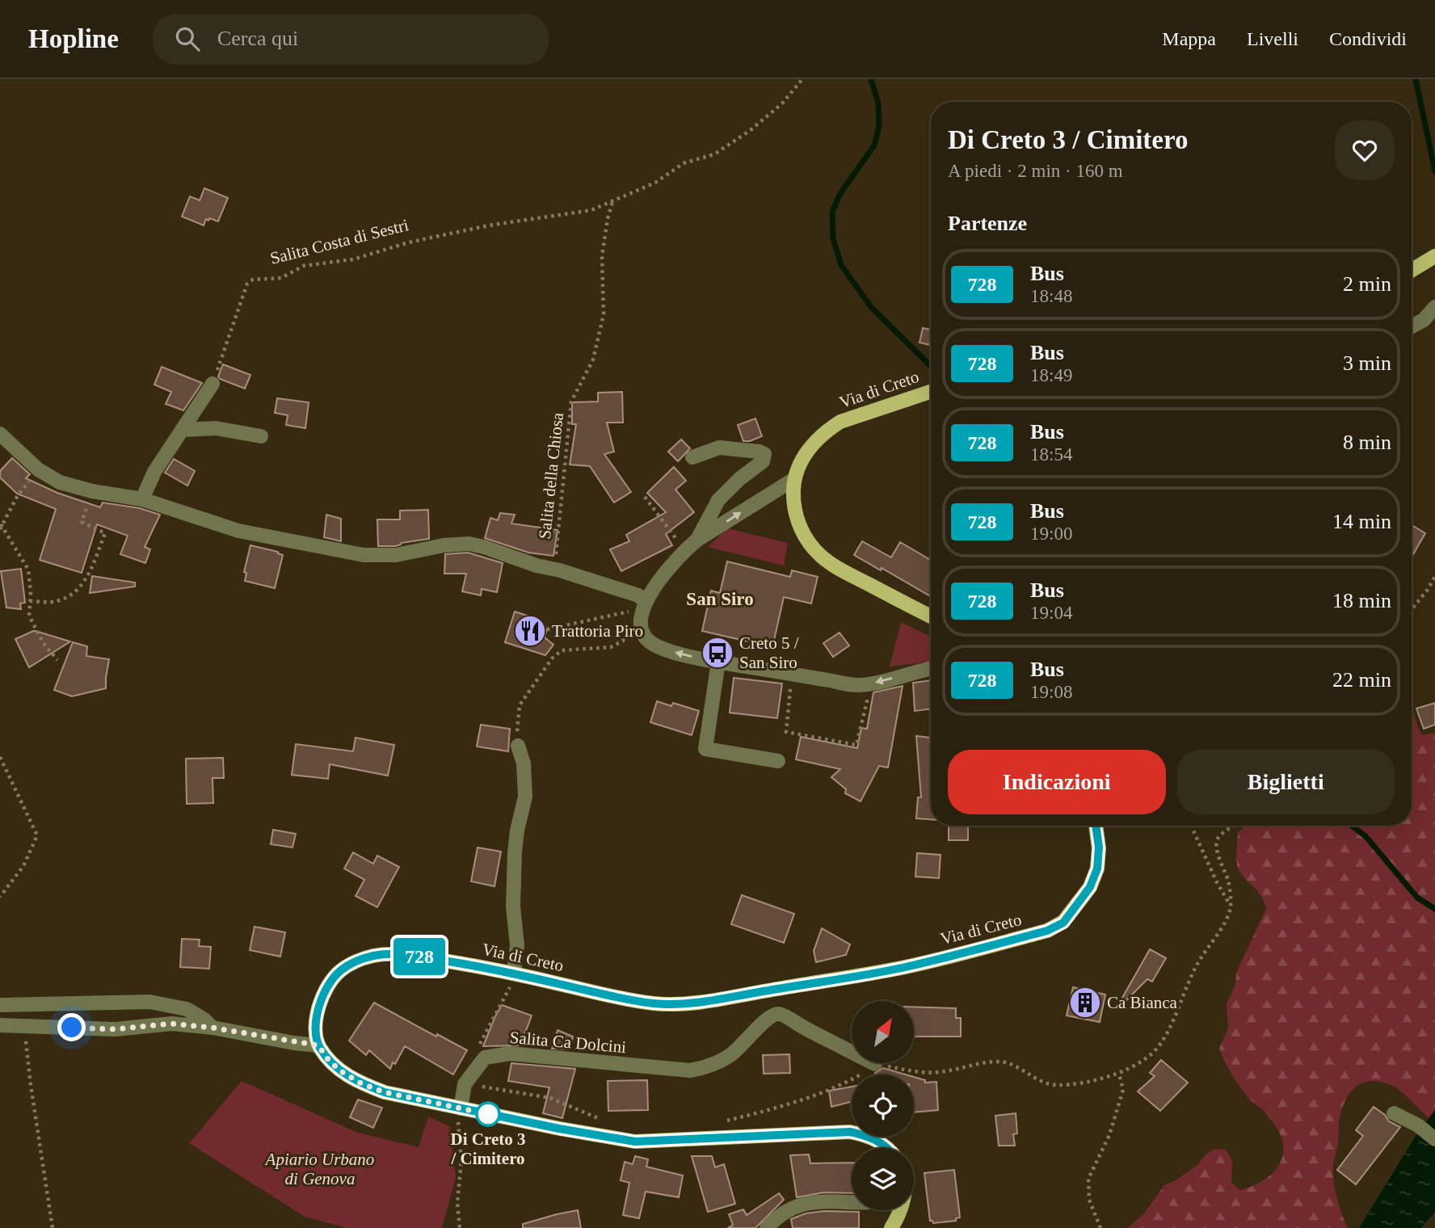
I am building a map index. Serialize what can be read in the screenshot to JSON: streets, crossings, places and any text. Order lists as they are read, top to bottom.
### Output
{
  "streets": {
    "main road": ["Via di Creto"],
    "street": ["Salita Ca Dolcini"],
    "path": ["Salita Costa di Sestri", "Salita della Chiosa"]
  },
  "crossings": [
    ["Salita Costa di Sestri", "Salita della Chiosa"]
  ],
  "districts": ["San Siro"],
  "parks": ["Apiario Urbano di Genova"],
  "places": {
    "restaurant": ["Trattoria Piro"],
    "bus stop": ["Creto 5 / San Siro"],
    "building": ["Ca Bianca"],
    "other": ["Di Creto 3 / Cimitero"]
  },
  "lines": ["bus line 728"],
  "north": "top right",
  "page": {
    "header": "Hopline",
    "search": "Cerca qui",
    "nav": ["Mappa", "Livelli", "Condividi"],
    "on_map": "728",
    "heading": [
      ["Di Creto 3 / Cimitero", "A piedi · 2 min · 160 m"],
      "Partenze"
    ],
    "list": [
      {
        "mark": "728",
        "name": "Bus",
        "note": "18:48",
        "value": "2 min"
      },
      {
        "mark": "728",
        "name": "Bus",
        "note": "18:49",
        "value": "3 min"
      },
      {
        "mark": "728",
        "name": "Bus",
        "note": "18:54",
        "value": "8 min"
      },
      {
        "mark": "728",
        "name": "Bus",
        "note": "19:00",
        "value": "14 min"
      },
      {
        "mark": "728",
        "name": "Bus",
        "note": "19:04",
        "value": "18 min"
      },
      {
        "mark": "728",
        "name": "Bus",
        "note": "19:08",
        "value": "22 min"
      }
    ],
    "buttons": ["Indicazioni", "Biglietti"]
  }
}
